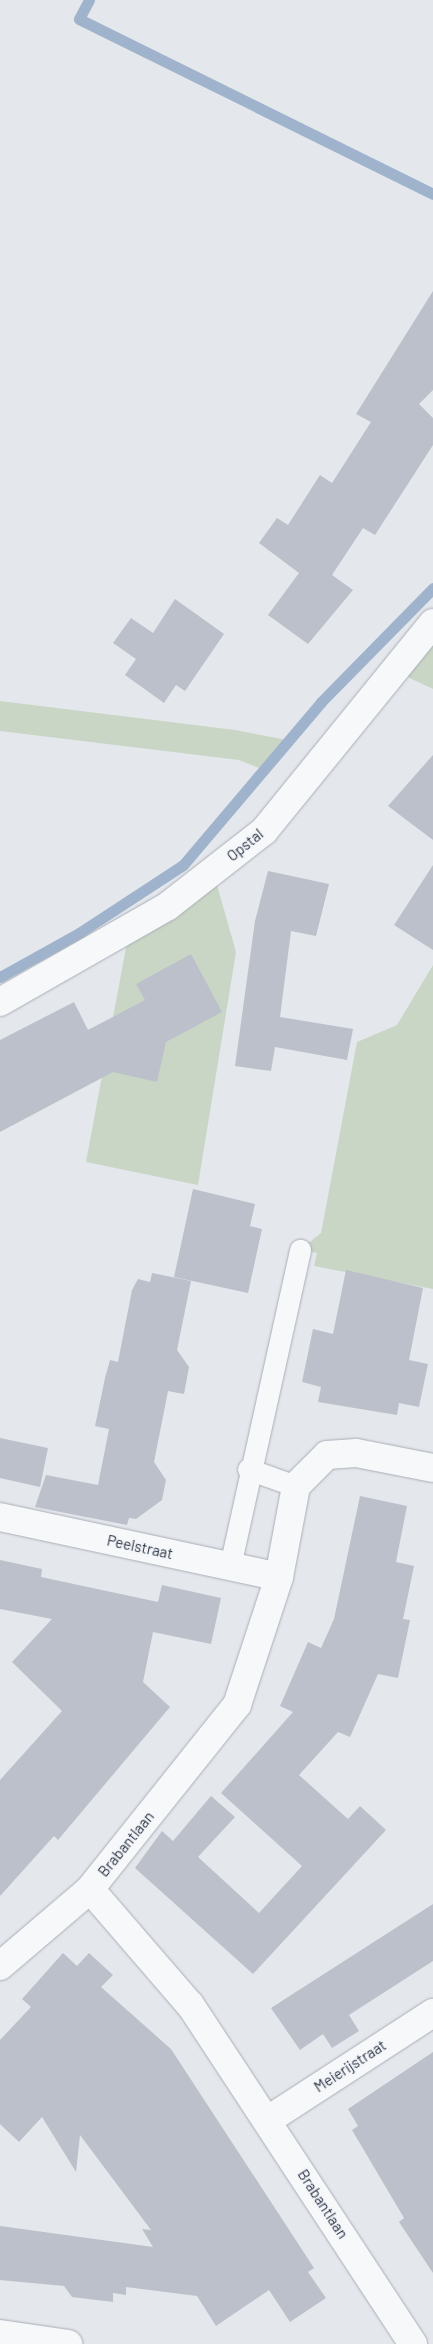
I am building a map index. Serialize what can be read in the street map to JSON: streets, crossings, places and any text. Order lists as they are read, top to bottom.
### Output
{
  "streets": {
    "street": [
      "Opstal",
      "Peelstraat",
      "Brabantlaan",
      "Meierijstraat"
    ]
  },
  "crossings": [
    ["Peelstraat", "Brabantlaan"],
    ["Brabantlaan", "Meierijstraat"]
  ]
}
